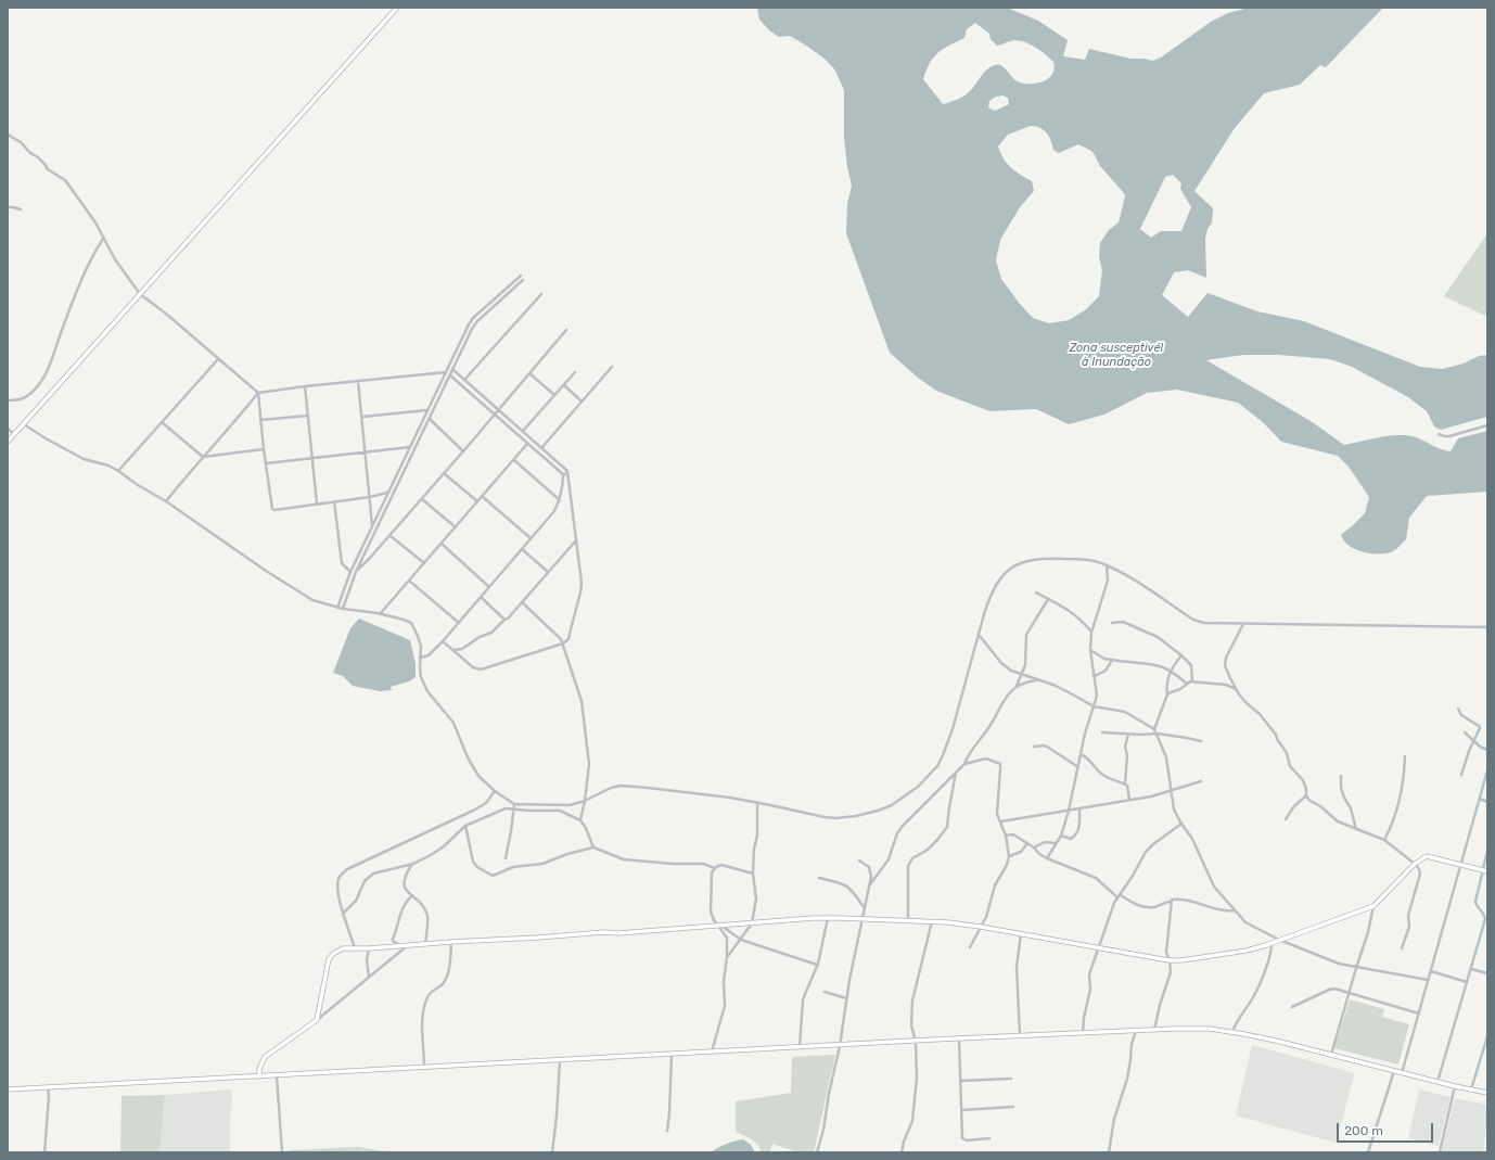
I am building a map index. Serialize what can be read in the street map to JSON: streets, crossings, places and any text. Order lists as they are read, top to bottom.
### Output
{
  "water": ["Zona susceptivél à Inundação"],
  "scale_bar": "200 m"
}
